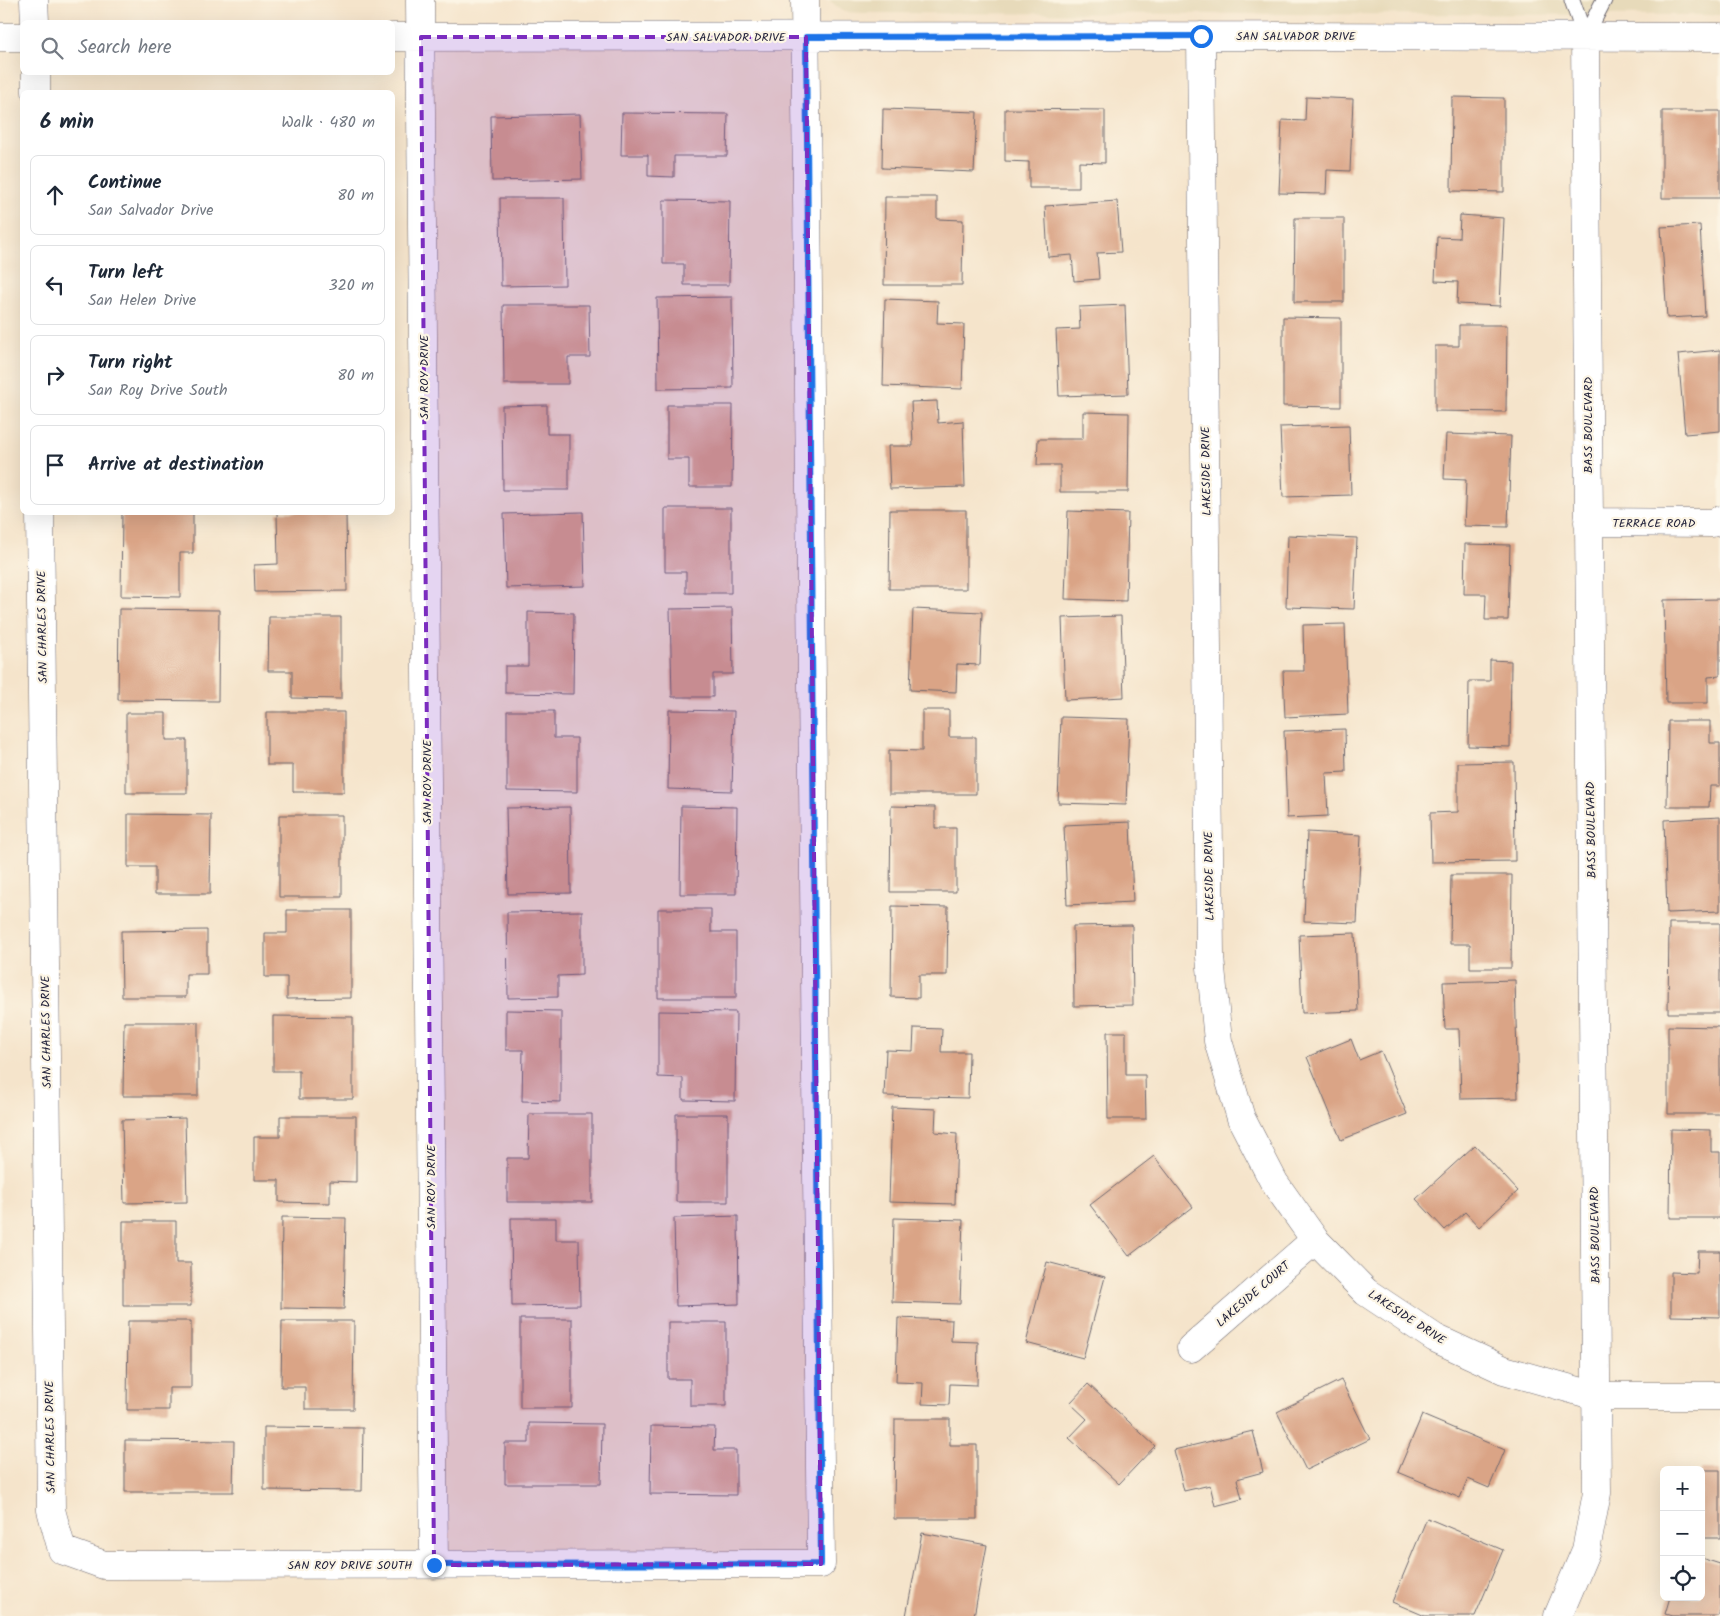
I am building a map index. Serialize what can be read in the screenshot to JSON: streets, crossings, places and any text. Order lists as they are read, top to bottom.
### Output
{
  "streets": {
    "street": [
      "SAN SALVADOR DRIVE",
      "SAN ROY DRIVE",
      "BASS BOULEVARD",
      "LAKESIDE DRIVE",
      "TERRACE ROAD",
      "SAN CHARLES DRIVE",
      "LAKESIDE COURT",
      "SAN ROY DRIVE SOUTH"
    ]
  },
  "crossings": [
    ["SAN SALVADOR DRIVE", "SAN ROY DRIVE"],
    ["SAN SALVADOR DRIVE", "BASS BOULEVARD"],
    ["SAN SALVADOR DRIVE", "LAKESIDE DRIVE"],
    ["SAN SALVADOR DRIVE", "SAN ROY DRIVE SOUTH"],
    ["SAN ROY DRIVE", "SAN ROY DRIVE SOUTH"],
    ["BASS BOULEVARD", "LAKESIDE DRIVE"],
    ["BASS BOULEVARD", "TERRACE ROAD"],
    ["LAKESIDE DRIVE", "LAKESIDE COURT"],
    ["SAN CHARLES DRIVE", "SAN ROY DRIVE SOUTH"]
  ],
  "page": {
    "search": "Search here",
    "heading": ["6 min", "Walk · 480 m"],
    "list": [
      ["Continue", "San Salvador Drive", "80 m"],
      ["Turn left", "San Helen Drive", "320 m"],
      ["Turn right", "San Roy Drive South", "80 m"],
      "Arrive at destination"
    ],
    "map_buttons": ["+", "−"]
  }
}
